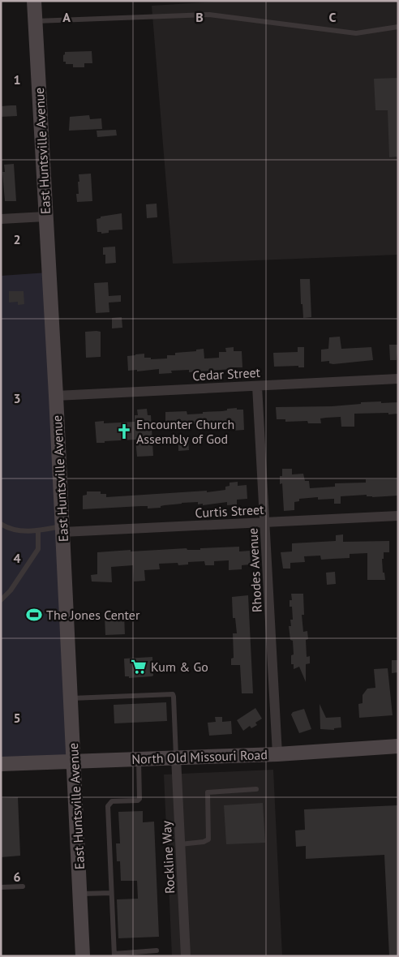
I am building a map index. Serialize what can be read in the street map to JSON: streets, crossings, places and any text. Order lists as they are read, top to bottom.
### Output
{
  "streets": {
    "main road": ["East Huntsville Avenue", "North Old Missouri Road"],
    "street": [
      "Cedar Street",
      "Curtis Street",
      "Rhodes Avenue",
      "Rockline Way"
    ]
  },
  "crossings": [
    ["East Huntsville Avenue", "Cedar Street"],
    ["East Huntsville Avenue", "Curtis Street"],
    ["East Huntsville Avenue", "North Old Missouri Road"],
    ["Cedar Street", "Rhodes Avenue"],
    ["Curtis Street", "Rhodes Avenue"],
    ["Rhodes Avenue", "North Old Missouri Road"],
    ["North Old Missouri Road", "Rockline Way"]
  ],
  "places": {
    "church": ["Encounter Church Assembly of God"],
    "sports": ["The Jones Center"],
    "supermarket": ["Kum & Go"]
  },
  "grid": {
    "columns": ["A", "B", "C"],
    "rows": [
      "1",
      "2",
      "3",
      "4",
      "5",
      "6"
    ]
  }
}
